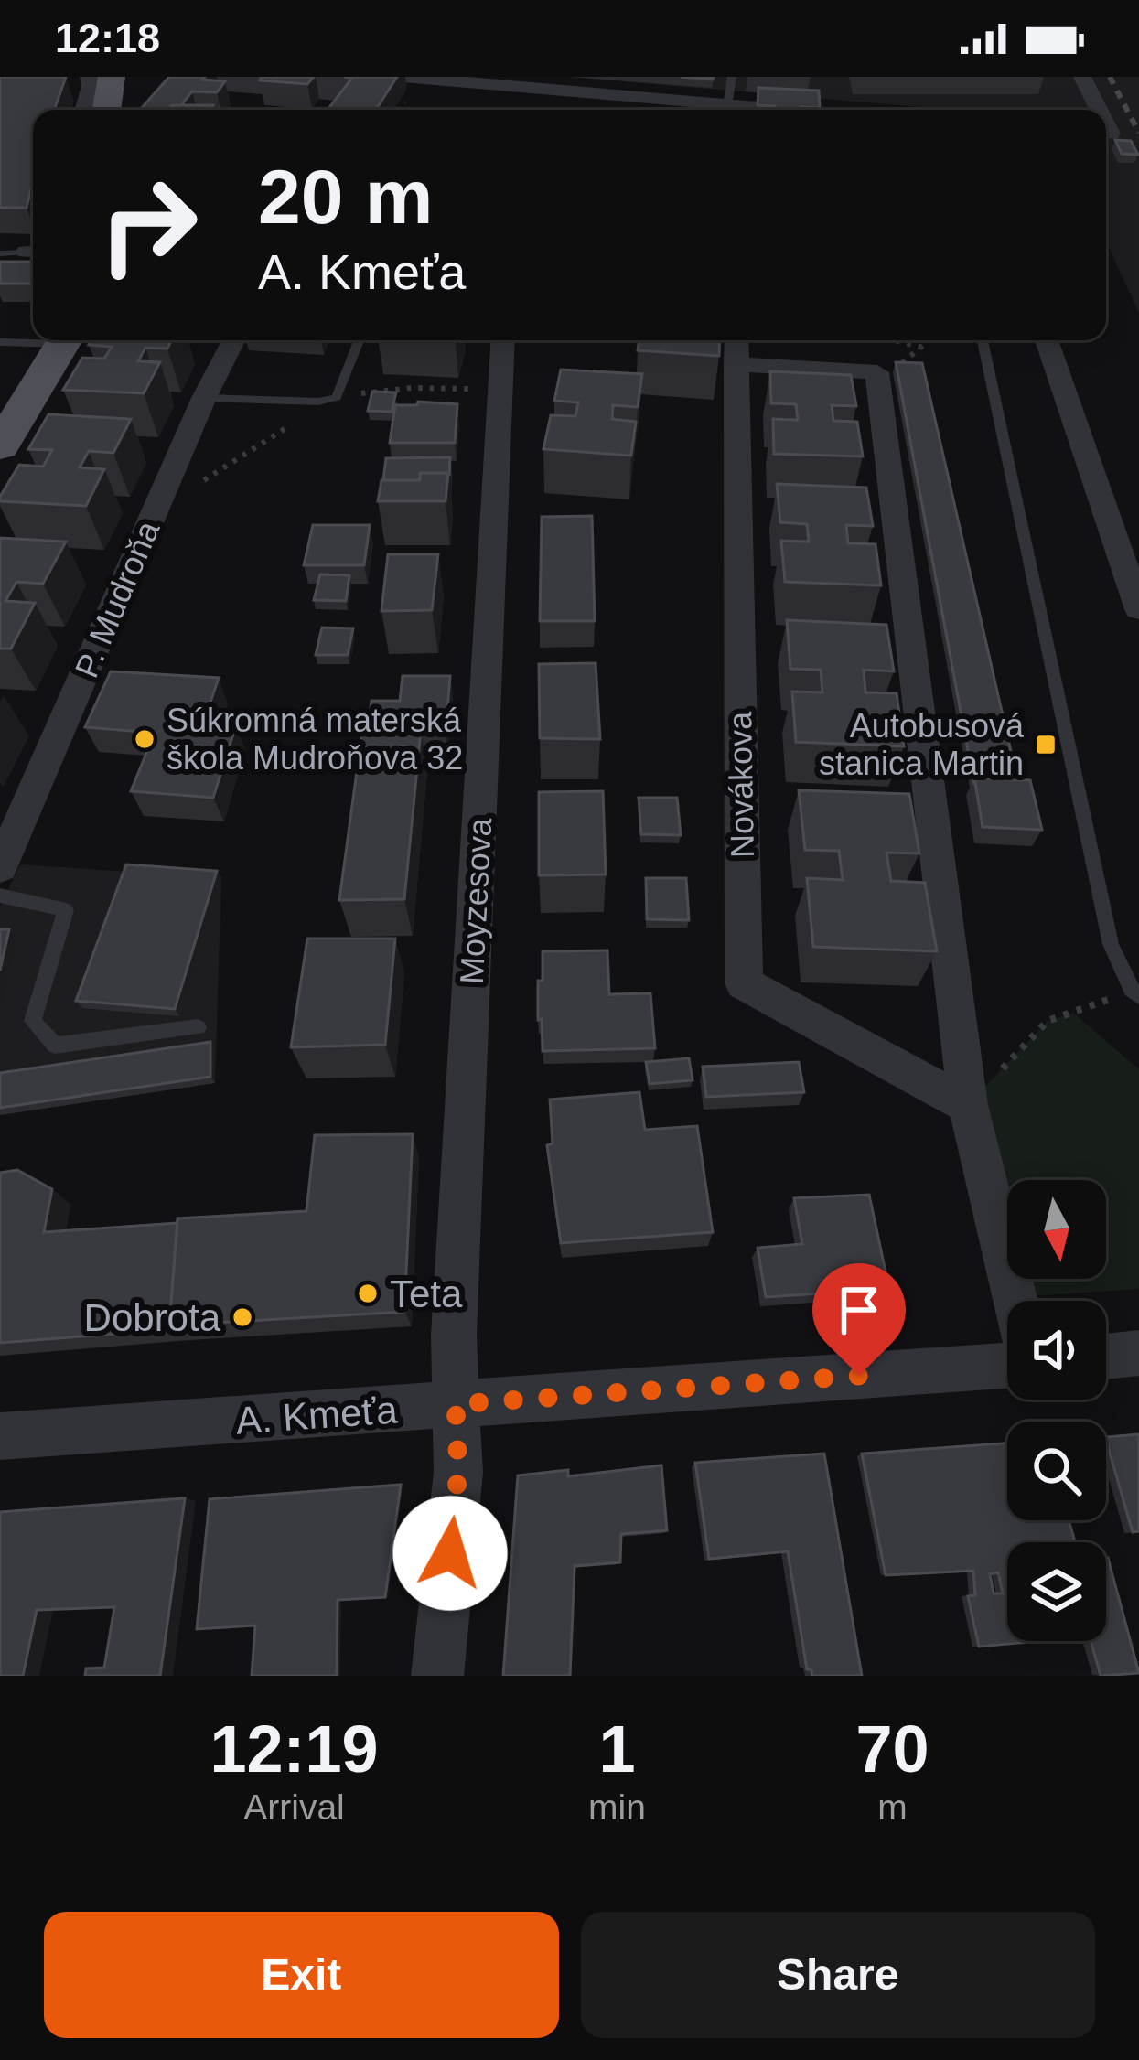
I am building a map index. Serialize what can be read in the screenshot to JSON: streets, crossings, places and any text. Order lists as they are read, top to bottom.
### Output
{
  "streets": {
    "street": [
      "P. Mudroňa",
      "Novákova",
      "Moyzesova",
      "A. Kmeťa"
    ]
  },
  "crossings": [
    ["Moyzesova", "A. Kmeťa"]
  ],
  "places": {
    "other": ["Súkromná materská škola Mudroňova 32", "Teta", "Dobrota"],
    "transit": ["Autobusová stanica Martin"]
  },
  "north": "bottom",
  "page": {
    "status": "12:18",
    "turn": ["20 m", "A. Kmeťa"],
    "eta": [
      "12:19",
      "Arrival",
      "1",
      "min",
      "70",
      "m"
    ],
    "buttons": ["Exit", "Share"]
  }
}
